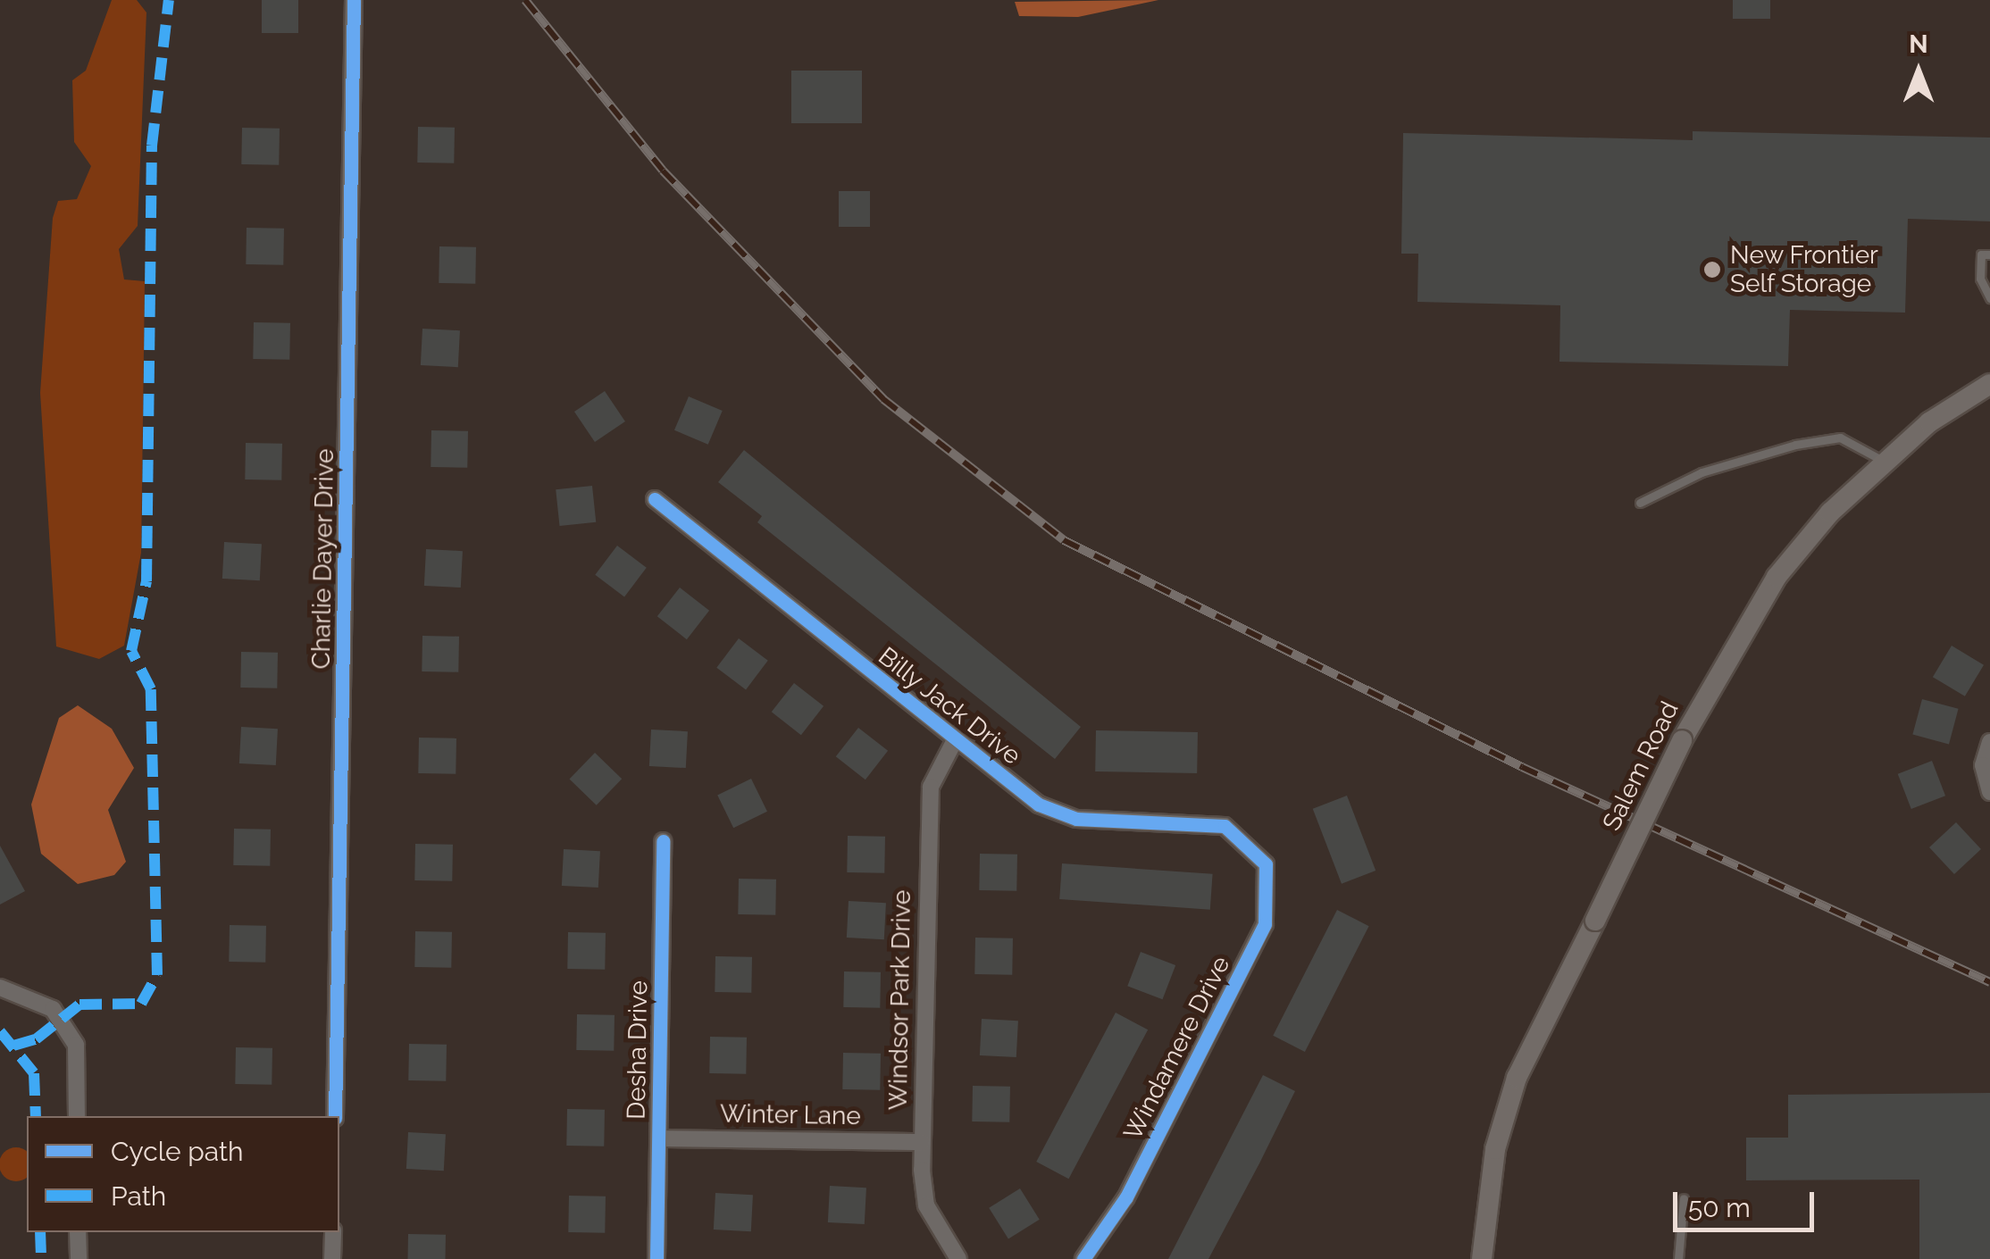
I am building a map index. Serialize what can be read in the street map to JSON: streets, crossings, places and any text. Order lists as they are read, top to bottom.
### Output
{
  "streets": {
    "main road": ["Salem Road"],
    "street": [
      "Charlie Dayer Drive",
      "Billy Jack Drive",
      "Windsor Park Drive",
      "Windamere Drive",
      "Desha Drive",
      "Winter Lane"
    ]
  },
  "crossings": [
    ["Billy Jack Drive", "Windsor Park Drive"],
    ["Billy Jack Drive", "Windamere Drive"],
    ["Windsor Park Drive", "Winter Lane"],
    ["Desha Drive", "Winter Lane"]
  ],
  "places": ["New Frontier Self Storage"],
  "legend": ["Cycle path", "Path"],
  "scale_bar": "50 m",
  "north": "top"
}
